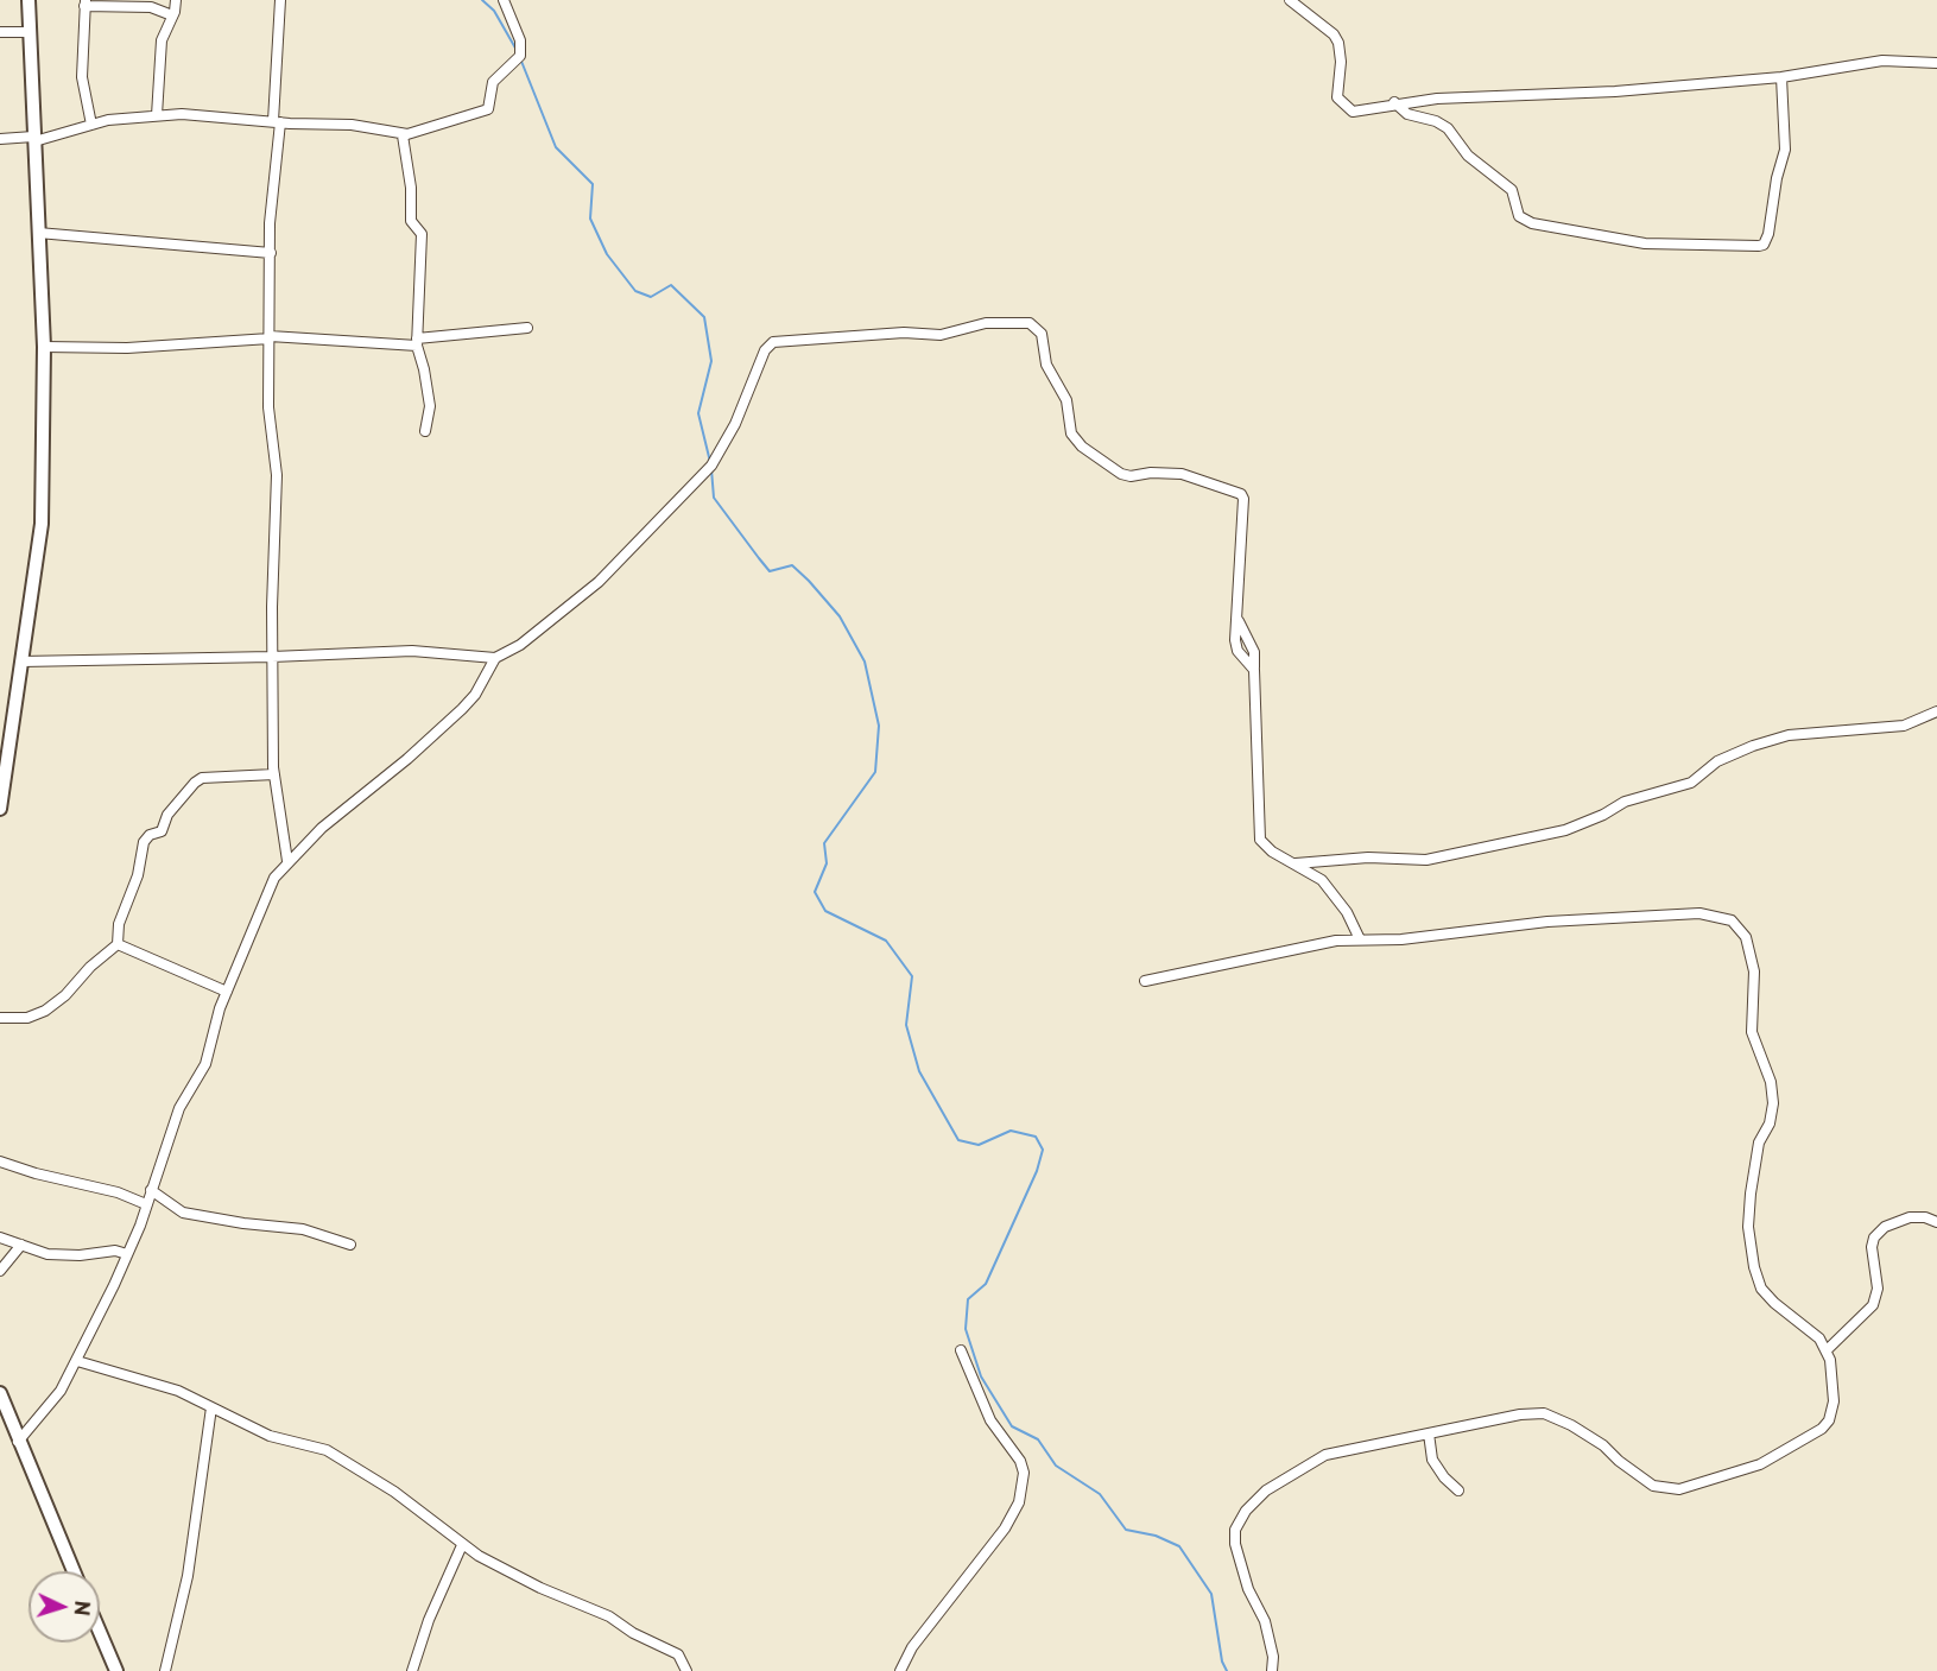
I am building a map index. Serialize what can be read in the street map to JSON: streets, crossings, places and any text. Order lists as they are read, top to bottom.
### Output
{
  "north": "right"
}
